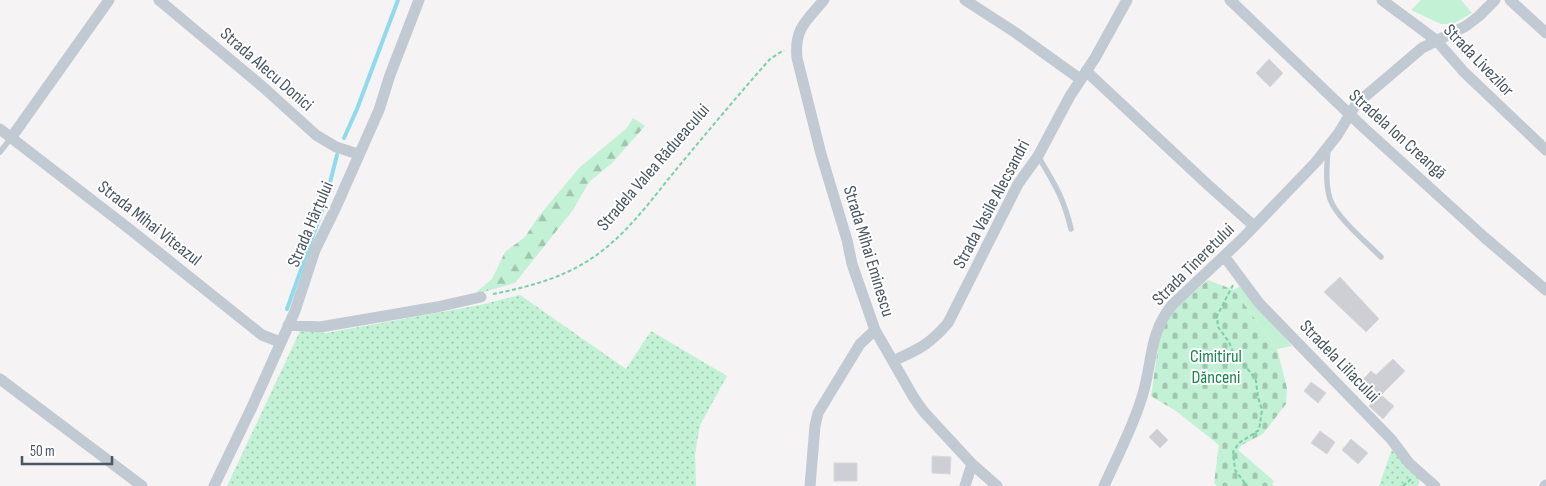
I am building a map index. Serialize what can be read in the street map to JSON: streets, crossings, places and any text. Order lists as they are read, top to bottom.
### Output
{
  "streets": {
    "street": [
      "Strada Livezilor",
      "Strada Alecu Donici",
      "Stradela Ion Creangă",
      "Strada Vasile Alecsandri",
      "Strada Mihai Viteazul",
      "Strada Hârțului",
      "Strada Mihai Eminescu",
      "Strada Tineretului",
      "Stradela Liliacului"
    ],
    "path": ["Stradela Valea Rădueacului"]
  },
  "crossings": [
    ["Strada Livezilor", "Strada Tineretului"],
    ["Strada Alecu Donici", "Strada Hârțului"],
    ["Stradela Ion Creangă", "Strada Tineretului"],
    ["Stradela Valea Rădueacului", "Strada Mihai Eminescu"],
    ["Strada Vasile Alecsandri", "Strada Mihai Eminescu"],
    ["Strada Mihai Viteazul", "Strada Hârțului"],
    ["Strada Tineretului", "Stradela Liliacului"]
  ],
  "parks": ["Cimitirul Dănceni"],
  "scale_bar": "50 m"
}
